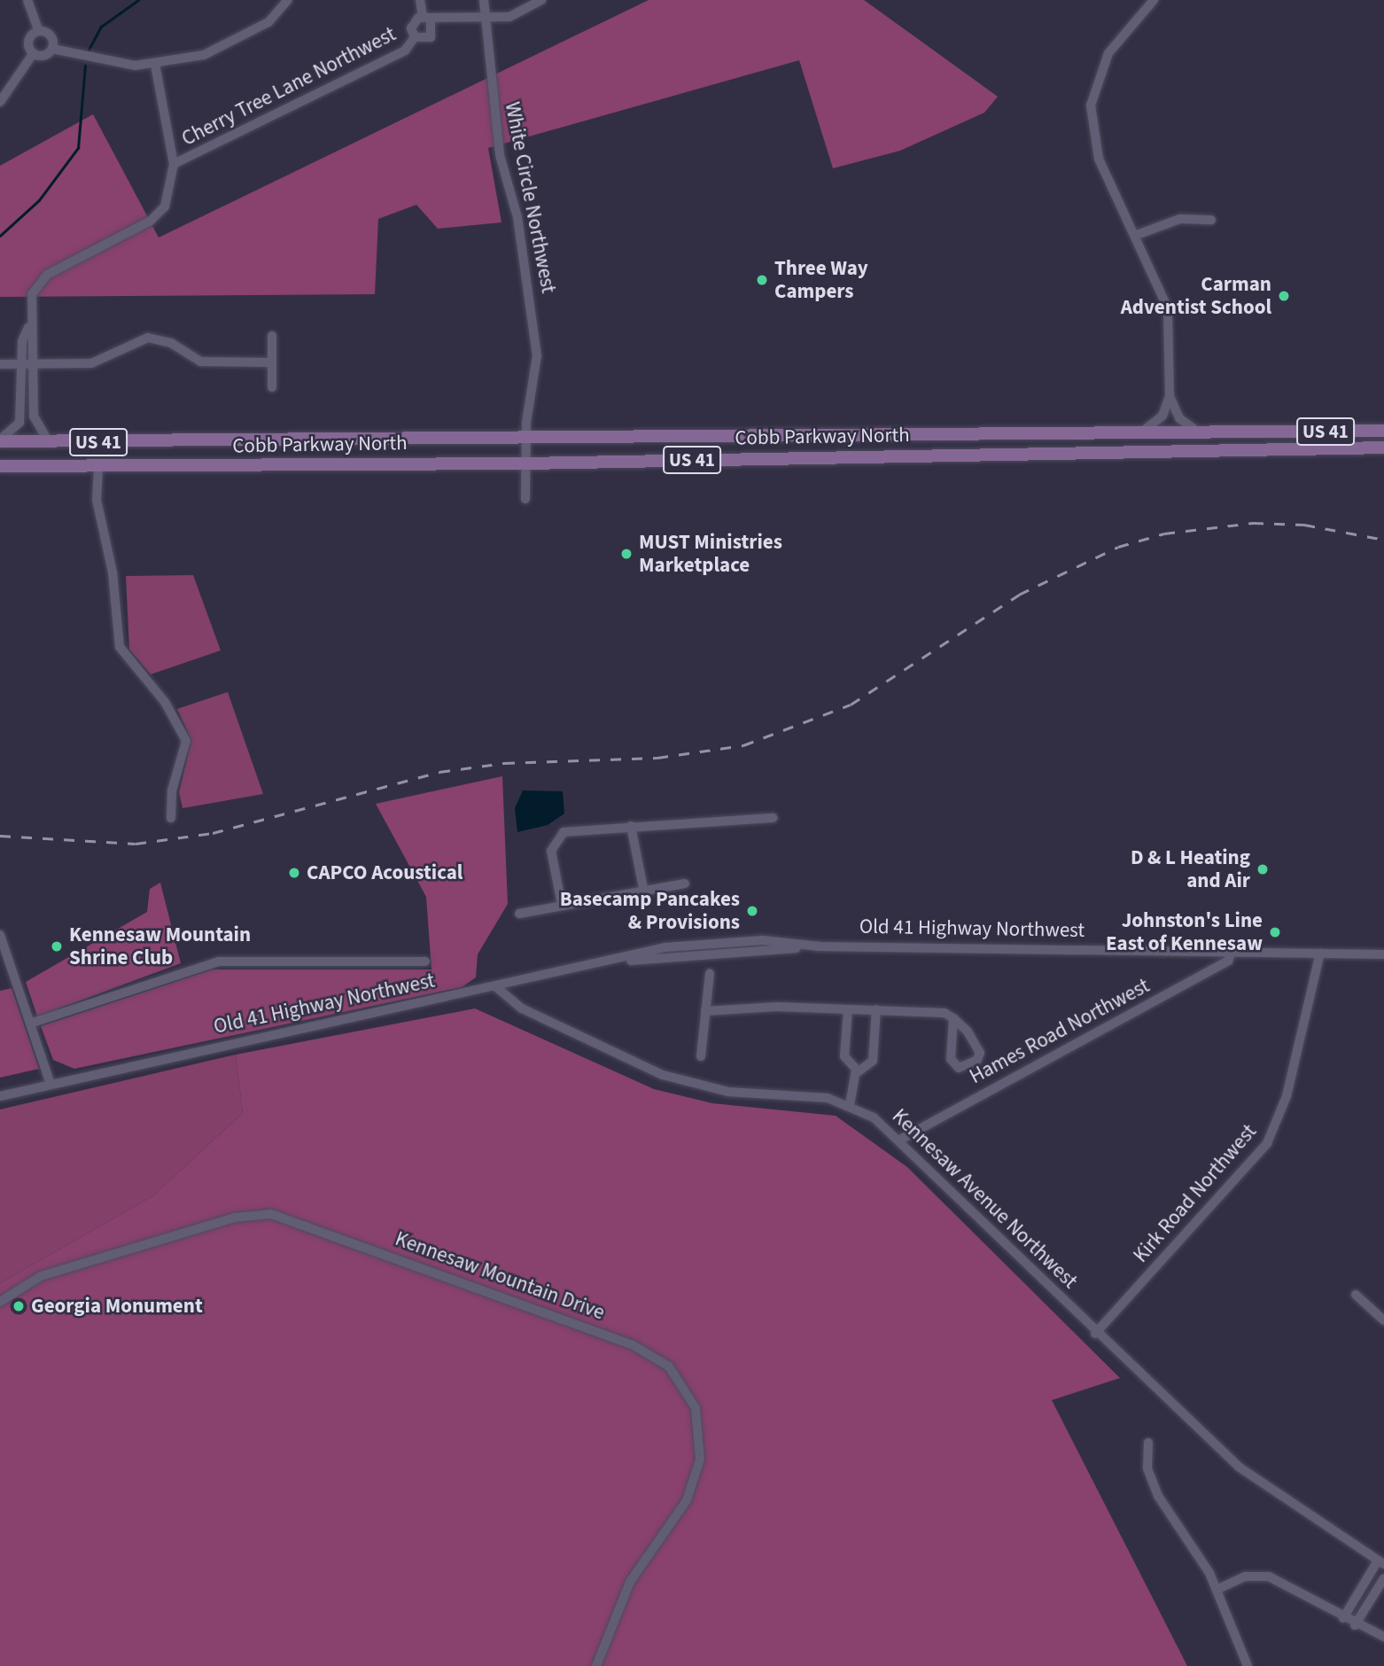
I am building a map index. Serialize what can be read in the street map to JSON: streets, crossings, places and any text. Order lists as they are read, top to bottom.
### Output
{
  "streets": {
    "main road": ["US 41", "Cobb Parkway North"],
    "street": [
      "Cherry Tree Lane Northwest",
      "White Circle Northwest",
      "Old 41 Highway Northwest",
      "Hames Road Northwest",
      "Kirk Road Northwest",
      "Kennesaw Avenue Northwest",
      "Kennesaw Mountain Drive"
    ]
  },
  "crossings": [
    ["White Circle Northwest", "Cobb Parkway North"],
    ["Old 41 Highway Northwest", "Hames Road Northwest"],
    ["Old 41 Highway Northwest", "Kirk Road Northwest"],
    ["Old 41 Highway Northwest", "Kennesaw Avenue Northwest"],
    ["Hames Road Northwest", "Kennesaw Avenue Northwest"],
    ["Kirk Road Northwest", "Kennesaw Avenue Northwest"]
  ],
  "places": [
    "Three Way Campers",
    "Carman Adventist School",
    "MUST Ministries Marketplace",
    "D & L Heating and Air",
    "CAPCO Acoustical",
    "Basecamp Pancakes & Provisions",
    "Johnston's Line East of Kennesaw",
    "Kennesaw Mountain Shrine Club",
    "Georgia Monument"
  ]
}
